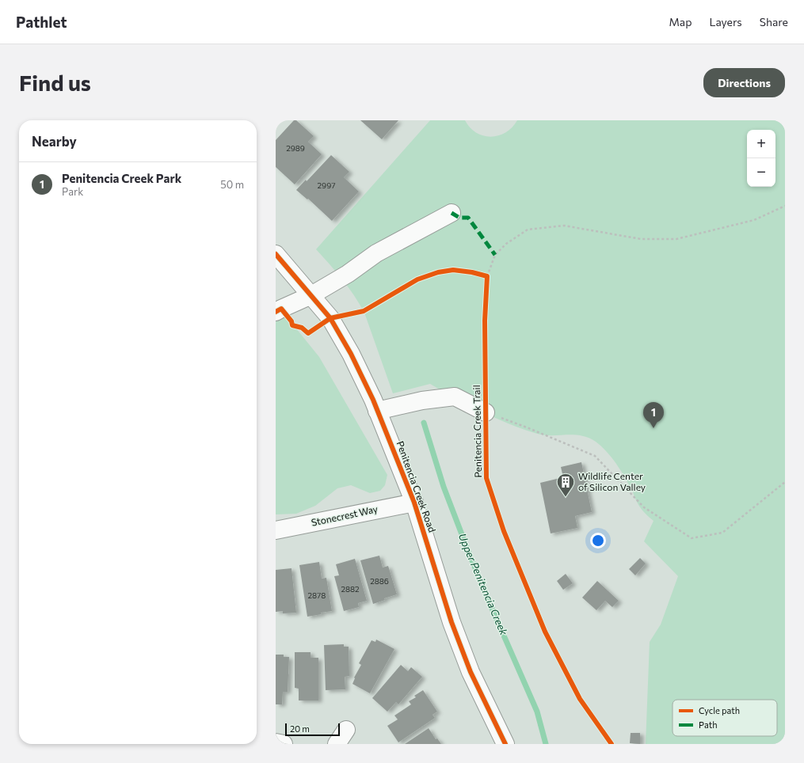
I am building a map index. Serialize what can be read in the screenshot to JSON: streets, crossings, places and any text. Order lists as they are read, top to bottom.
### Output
{
  "streets": {
    "street": ["Penitencia Creek Road", "Stonecrest Way"],
    "cycle path": ["Penitencia Creek Trail"]
  },
  "crossings": [
    ["Penitencia Creek Road", "Stonecrest Way"]
  ],
  "water": ["Upper Penitencia Creek"],
  "places": {
    "building": ["Wildlife Center of Silicon Valley"]
  },
  "house_numbers": [
    "2989",
    "2997",
    "2886",
    "2882",
    "2878"
  ],
  "legend": ["Cycle path", "Path"],
  "scale_bar": "20 m",
  "page": {
    "header": "Pathlet",
    "nav": ["Map", "Layers", "Share"],
    "buttons": "Directions",
    "title": "Find us",
    "heading": "Nearby",
    "map_buttons": ["+", "−"],
    "list": [
      {
        "mark": "1",
        "name": "Penitencia Creek Park",
        "note": "Park",
        "value": "50 m"
      }
    ],
    "pins": "1",
    "scale": "20 m"
  }
}
